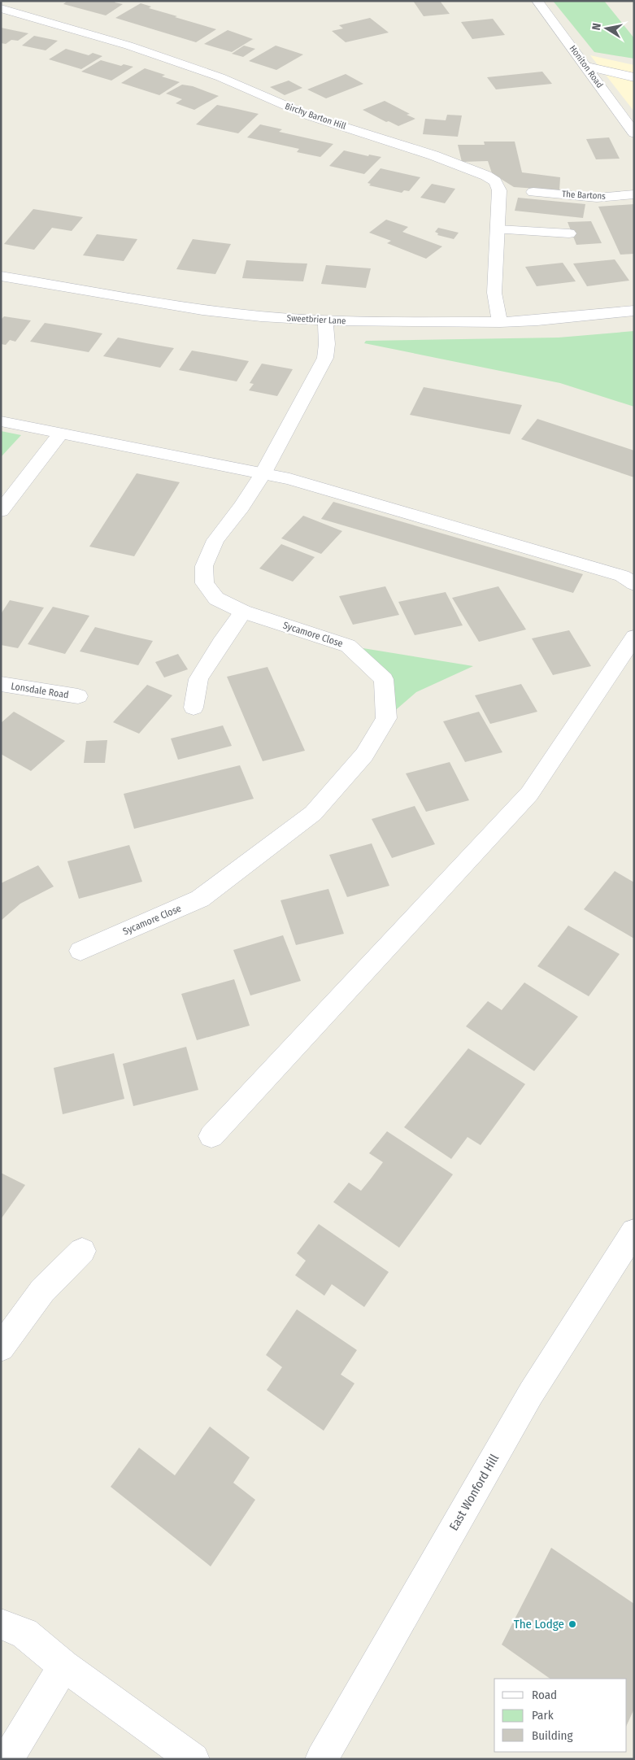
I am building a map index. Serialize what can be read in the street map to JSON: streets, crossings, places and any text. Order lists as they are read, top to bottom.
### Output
{
  "streets": {
    "street": [
      "Honiton Road",
      "Birchy Barton Hill",
      "The Bartons",
      "Sweetbrier Lane",
      "Sycamore Close",
      "Lonsdale Road",
      "East Wonford Hill"
    ]
  },
  "crossings": [
    ["Birchy Barton Hill", "Sweetbrier Lane"],
    ["Sweetbrier Lane", "Sycamore Close"]
  ],
  "places": ["The Lodge"],
  "legend": ["Road", "Park", "Building"],
  "north": "left"
}
